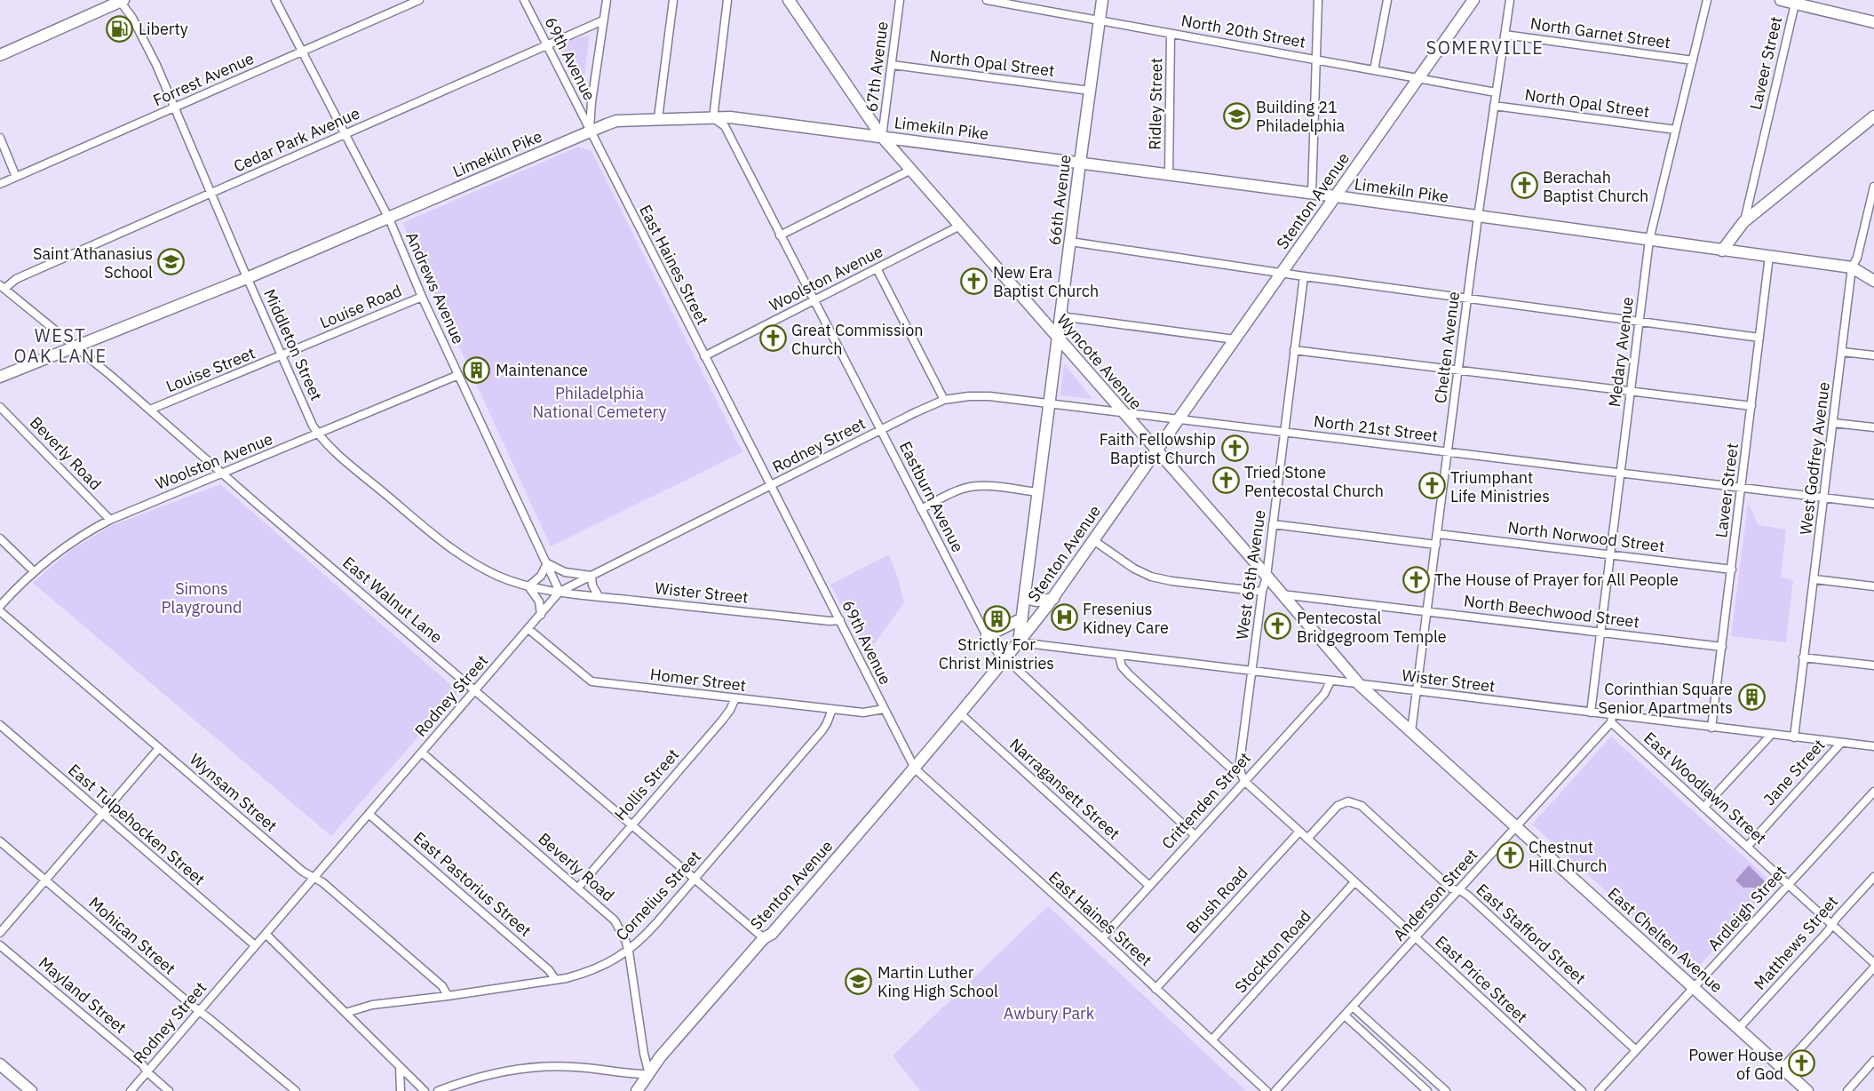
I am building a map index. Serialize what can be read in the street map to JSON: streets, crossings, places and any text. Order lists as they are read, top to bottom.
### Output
{
  "streets": {
    "street": [
      "North 20th Street",
      "North Garnet Street",
      "69th Avenue",
      "North Opal Street",
      "Laveer Street",
      "67th Avenue",
      "Forrest Avenue",
      "Ridley Street",
      "Limekiln Pike",
      "Cedar Park Avenue",
      "66th Avenue",
      "Stenton Avenue",
      "East Haines Street",
      "Woolston Avenue",
      "Andrews Avenue",
      "Louise Road",
      "Middleton Street",
      "Chelten Avenue",
      "Medary Avenue",
      "Wyncote Avenue",
      "Louise Street",
      "North 21st Street",
      "Rodney Street",
      "Beverly Road",
      "West Godfrey Avenue",
      "Eastburn Avenue",
      "North Norwood Street",
      "West 65th Avenue",
      "Wister Street",
      "East Walnut Lane",
      "North Beechwood Street",
      "Homer Street",
      "Jane Street",
      "Hollis Street",
      "East Woodlawn Street",
      "Narragansett Street",
      "Wynsam Street",
      "Crittenden Street",
      "East Tulpehocken Street",
      "East Pastorius Street",
      "Anderson Street",
      "Cornelius Street",
      "Brush Road",
      "Ardleigh Street",
      "East Stafford Street",
      "Mohican Street",
      "East Chelten Avenue",
      "Matthews Street",
      "Stockton Road",
      "East Price Street",
      "Mayland Street"
    ]
  },
  "crossings": [
    ["North 20th Street", "Ridley Street"],
    ["North 20th Street", "66th Avenue"],
    ["North 20th Street", "Stenton Avenue"],
    ["North 20th Street", "Chelten Avenue"],
    ["North Garnet Street", "Chelten Avenue"],
    ["North Garnet Street", "Medary Avenue"],
    ["69th Avenue", "Limekiln Pike"],
    ["69th Avenue", "Cedar Park Avenue"],
    ["69th Avenue", "Stenton Avenue"],
    ["69th Avenue", "East Haines Street"],
    ["69th Avenue", "Wister Street"],
    ["69th Avenue", "Homer Street"],
    ["North Opal Street", "67th Avenue"],
    ["North Opal Street", "66th Avenue"],
    ["North Opal Street", "Chelten Avenue"],
    ["North Opal Street", "Medary Avenue"],
    ["Laveer Street", "North 21st Street"],
    ["Laveer Street", "North Norwood Street"],
    ["Laveer Street", "Wister Street"],
    ["Laveer Street", "North Beechwood Street"],
    ["67th Avenue", "Limekiln Pike"],
    ["67th Avenue", "Wyncote Avenue"],
    ["Forrest Avenue", "Andrews Avenue"],
    ["Forrest Avenue", "Middleton Street"],
    ["Ridley Street", "Limekiln Pike"],
    ["Limekiln Pike", "66th Avenue"],
    ["Limekiln Pike", "Stenton Avenue"],
    ["Limekiln Pike", "East Haines Street"],
    ["Limekiln Pike", "Andrews Avenue"],
    ["Limekiln Pike", "Middleton Street"],
    ["Limekiln Pike", "Chelten Avenue"],
    ["Limekiln Pike", "Medary Avenue"],
    ["Limekiln Pike", "Wyncote Avenue"],
    ["Limekiln Pike", "Eastburn Avenue"],
    ["Limekiln Pike", "East Walnut Lane"],
    ["Cedar Park Avenue", "Andrews Avenue"],
    ["Cedar Park Avenue", "Middleton Street"],
    ["Cedar Park Avenue", "East Walnut Lane"],
    ["66th Avenue", "Stenton Avenue"],
    ["66th Avenue", "Wyncote Avenue"],
    ["66th Avenue", "North 21st Street"],
    ["66th Avenue", "Wister Street"],
    ["Stenton Avenue", "East Haines Street"],
    ["Stenton Avenue", "Wyncote Avenue"],
    ["Stenton Avenue", "North 21st Street"],
    ["Stenton Avenue", "Beverly Road"],
    ["Stenton Avenue", "Eastburn Avenue"],
    ["Stenton Avenue", "Wister Street"],
    ["Stenton Avenue", "East Walnut Lane"],
    ["Stenton Avenue", "Narragansett Street"],
    ["East Haines Street", "Woolston Avenue"],
    ["East Haines Street", "Rodney Street"],
    ["East Haines Street", "Crittenden Street"],
    ["East Haines Street", "Brush Road"],
    ["East Haines Street", "Stockton Road"],
    ["Woolston Avenue", "Andrews Avenue"],
    ["Woolston Avenue", "Middleton Street"],
    ["Woolston Avenue", "Wyncote Avenue"],
    ["Woolston Avenue", "Beverly Road"],
    ["Woolston Avenue", "Eastburn Avenue"],
    ["Woolston Avenue", "East Walnut Lane"],
    ["Andrews Avenue", "Louise Road"],
    ["Andrews Avenue", "Middleton Street"],
    ["Andrews Avenue", "Rodney Street"],
    ["Andrews Avenue", "Wister Street"],
    ["Louise Road", "Middleton Street"],
    ["Louise Road", "Louise Street"],
    ["Middleton Street", "Louise Street"],
    ["Middleton Street", "Rodney Street"],
    ["Middleton Street", "Wister Street"],
    ["Chelten Avenue", "North 21st Street"],
    ["Chelten Avenue", "North Norwood Street"],
    ["Chelten Avenue", "Wister Street"],
    ["Chelten Avenue", "North Beechwood Street"],
    ["Chelten Avenue", "East Chelten Avenue"],
    ["Medary Avenue", "North 21st Street"],
    ["Medary Avenue", "North Norwood Street"],
    ["Medary Avenue", "Wister Street"],
    ["Medary Avenue", "North Beechwood Street"],
    ["Wyncote Avenue", "North 21st Street"],
    ["Wyncote Avenue", "West 65th Avenue"],
    ["Wyncote Avenue", "Wister Street"],
    ["Wyncote Avenue", "North Beechwood Street"],
    ["Wyncote Avenue", "East Chelten Avenue"],
    ["Louise Street", "East Walnut Lane"],
    ["North 21st Street", "Rodney Street"],
    ["North 21st Street", "West Godfrey Avenue"],
    ["North 21st Street", "Eastburn Avenue"],
    ["North 21st Street", "West 65th Avenue"],
    ["Rodney Street", "Beverly Road"],
    ["Rodney Street", "Eastburn Avenue"],
    ["Rodney Street", "Wister Street"],
    ["Rodney Street", "East Walnut Lane"],
    ["Rodney Street", "Homer Street"],
    ["Rodney Street", "Wynsam Street"],
    ["Rodney Street", "East Tulpehocken Street"],
    ["Rodney Street", "East Pastorius Street"],
    ["Rodney Street", "Mohican Street"],
    ["Rodney Street", "Mayland Street"],
    ["Beverly Road", "Hollis Street"],
    ["Beverly Road", "Cornelius Street"],
    ["West Godfrey Avenue", "Wister Street"],
    ["Eastburn Avenue", "Crittenden Street"],
    ["West 65th Avenue", "Wister Street"],
    ["West 65th Avenue", "Crittenden Street"],
    ["West 65th Avenue", "East Price Street"],
    ["Wister Street", "Jane Street"],
    ["Wister Street", "East Woodlawn Street"],
    ["Wister Street", "Crittenden Street"],
    ["Wister Street", "Anderson Street"],
    ["Wister Street", "East Chelten Avenue"],
    ["East Walnut Lane", "Hollis Street"],
    ["East Walnut Lane", "Cornelius Street"],
    ["Homer Street", "Hollis Street"],
    ["Homer Street", "Cornelius Street"],
    ["Jane Street", "East Woodlawn Street"],
    ["East Woodlawn Street", "Anderson Street"],
    ["East Woodlawn Street", "Ardleigh Street"],
    ["East Woodlawn Street", "Matthews Street"],
    ["Narragansett Street", "Crittenden Street"],
    ["Wynsam Street", "Cornelius Street"],
    ["Crittenden Street", "East Price Street"],
    ["East Pastorius Street", "Cornelius Street"],
    ["Anderson Street", "East Stafford Street"],
    ["Anderson Street", "East Chelten Avenue"],
    ["Anderson Street", "East Price Street"],
    ["Brush Road", "East Price Street"],
    ["Ardleigh Street", "East Stafford Street"],
    ["Ardleigh Street", "East Chelten Avenue"],
    ["East Stafford Street", "East Price Street"],
    ["East Chelten Avenue", "Matthews Street"],
    ["Stockton Road", "East Price Street"]
  ],
  "districts": ["SOMERVILLE", "WEST OAK LANE"],
  "parks": ["Philadelphia National Cemetery", "Simons Playground", "Awbury Park"],
  "places": {
    "fuel station": ["Liberty"],
    "school or university": ["Building 21 Philadelphia", "Saint Athanasius School", "Martin Luther King High School"],
    "church": [
      "Berachah Baptist Church",
      "New Era Baptist Church",
      "Great Commission Church",
      "Faith Fellowship Baptist Church",
      "Tried Stone Pentecostal Church",
      "Triumphant Life Ministries",
      "The House of Prayer for All People",
      "Pentecostal Bridgegroom Temple",
      "Chestnut Hill Church",
      "Power House of God"
    ],
    "building": ["Maintenance", "Strictly For Christ Ministries", "Corinthian Square Senior Apartments"],
    "hospital": ["Fresenius Kidney Care"]
  }
}
